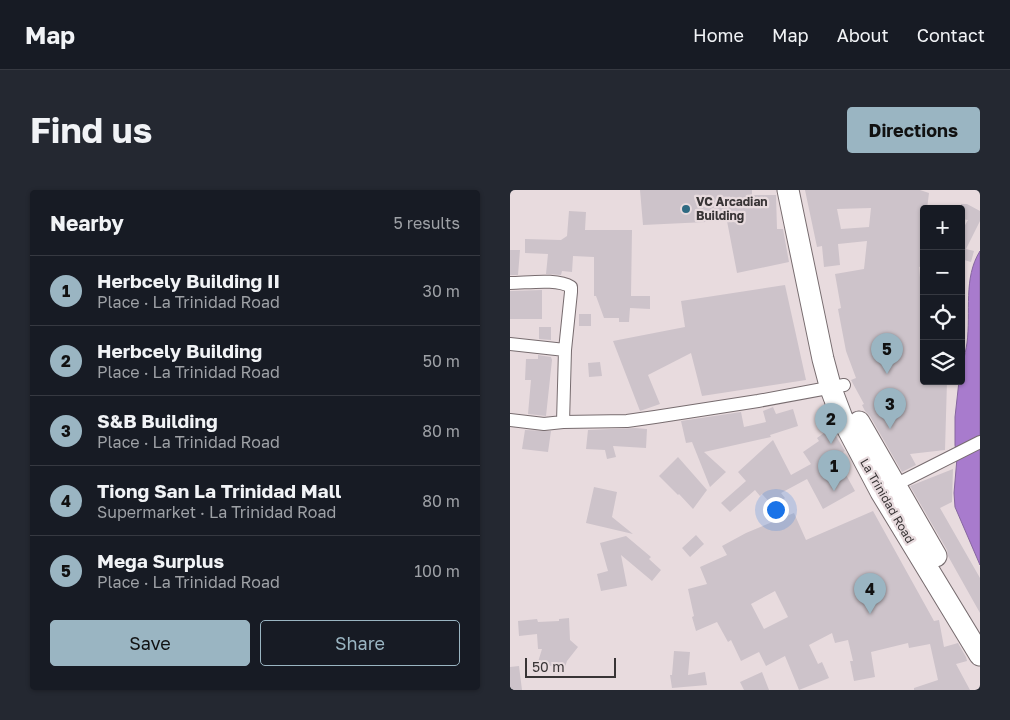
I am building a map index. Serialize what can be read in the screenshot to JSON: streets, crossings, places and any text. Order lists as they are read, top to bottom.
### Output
{
  "streets": {
    "highway": ["La Trinidad Road"]
  },
  "places": ["VC Arcadian Building"],
  "scale_bar": "50 m",
  "page": {
    "header": "Map",
    "nav": [
      "Home",
      "Map",
      "About",
      "Contact"
    ],
    "buttons": [
      "Directions",
      ["Save", "Share"]
    ],
    "title": "Find us",
    "heading": ["Nearby", "5 results"],
    "map_buttons": ["+", "−"],
    "list": [
      {
        "mark": "1",
        "name": "Herbcely Building II",
        "note": "Place · La Trinidad Road",
        "value": "30 m"
      },
      {
        "mark": "2",
        "name": "Herbcely Building",
        "note": "Place · La Trinidad Road",
        "value": "50 m"
      },
      {
        "mark": "3",
        "name": "S&B Building",
        "note": "Place · La Trinidad Road",
        "value": "80 m"
      },
      {
        "mark": "4",
        "name": "Tiong San La Trinidad Mall",
        "note": "Supermarket · La Trinidad Road",
        "value": "80 m"
      },
      {
        "mark": "5",
        "name": "Mega Surplus",
        "note": "Place · La Trinidad Road",
        "value": "100 m"
      }
    ],
    "pins": [
      "5",
      "3",
      "2",
      "1",
      "4"
    ],
    "scale": "50 m"
  }
}
